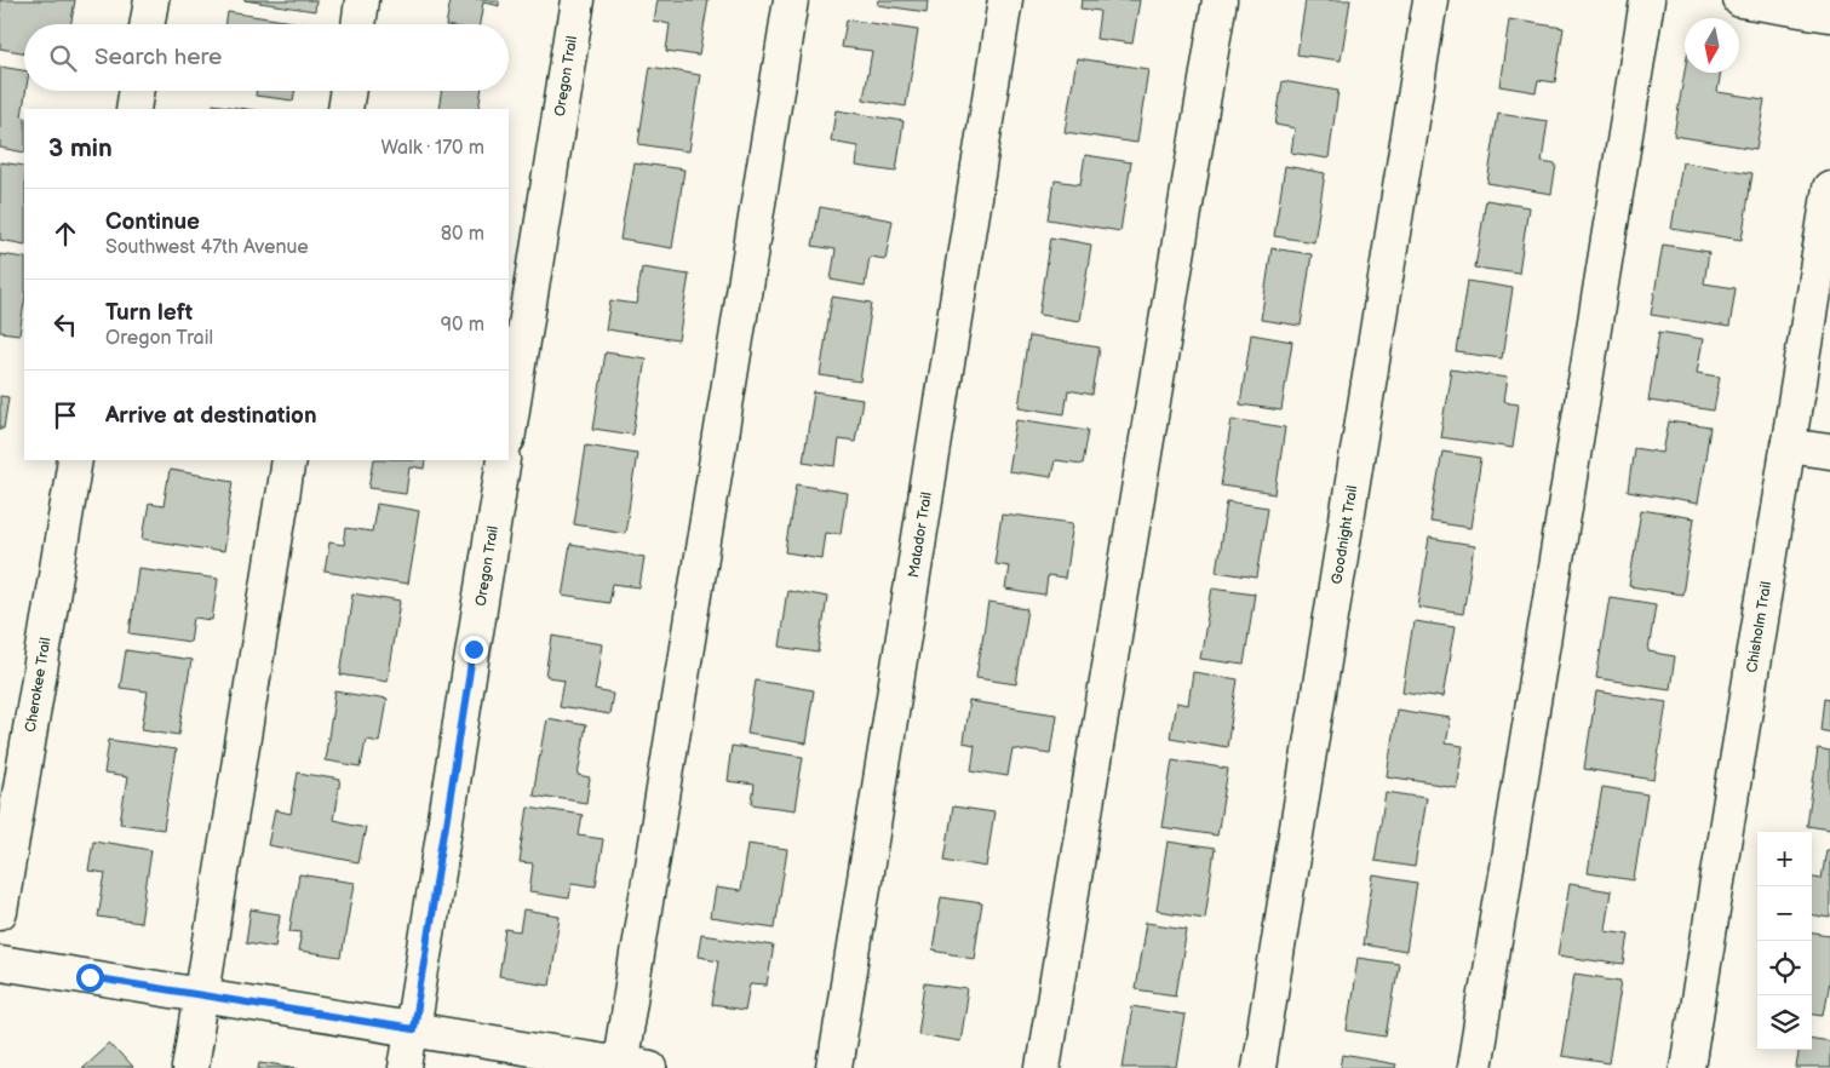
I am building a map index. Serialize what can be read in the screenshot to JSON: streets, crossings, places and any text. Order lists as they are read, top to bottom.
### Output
{
  "streets": {
    "street": [
      "Oregon Trail",
      "Matador Trail",
      "Goodnight Trail",
      "Chisholm Trail",
      "Cherokee Trail"
    ]
  },
  "north": "bottom",
  "page": {
    "search": "Search here",
    "heading": ["3 min", "Walk · 170 m"],
    "list": [
      ["Continue", "Southwest 47th Avenue", "80 m"],
      ["Turn left", "Oregon Trail", "90 m"],
      "Arrive at destination"
    ],
    "map_buttons": ["+", "−"]
  }
}
